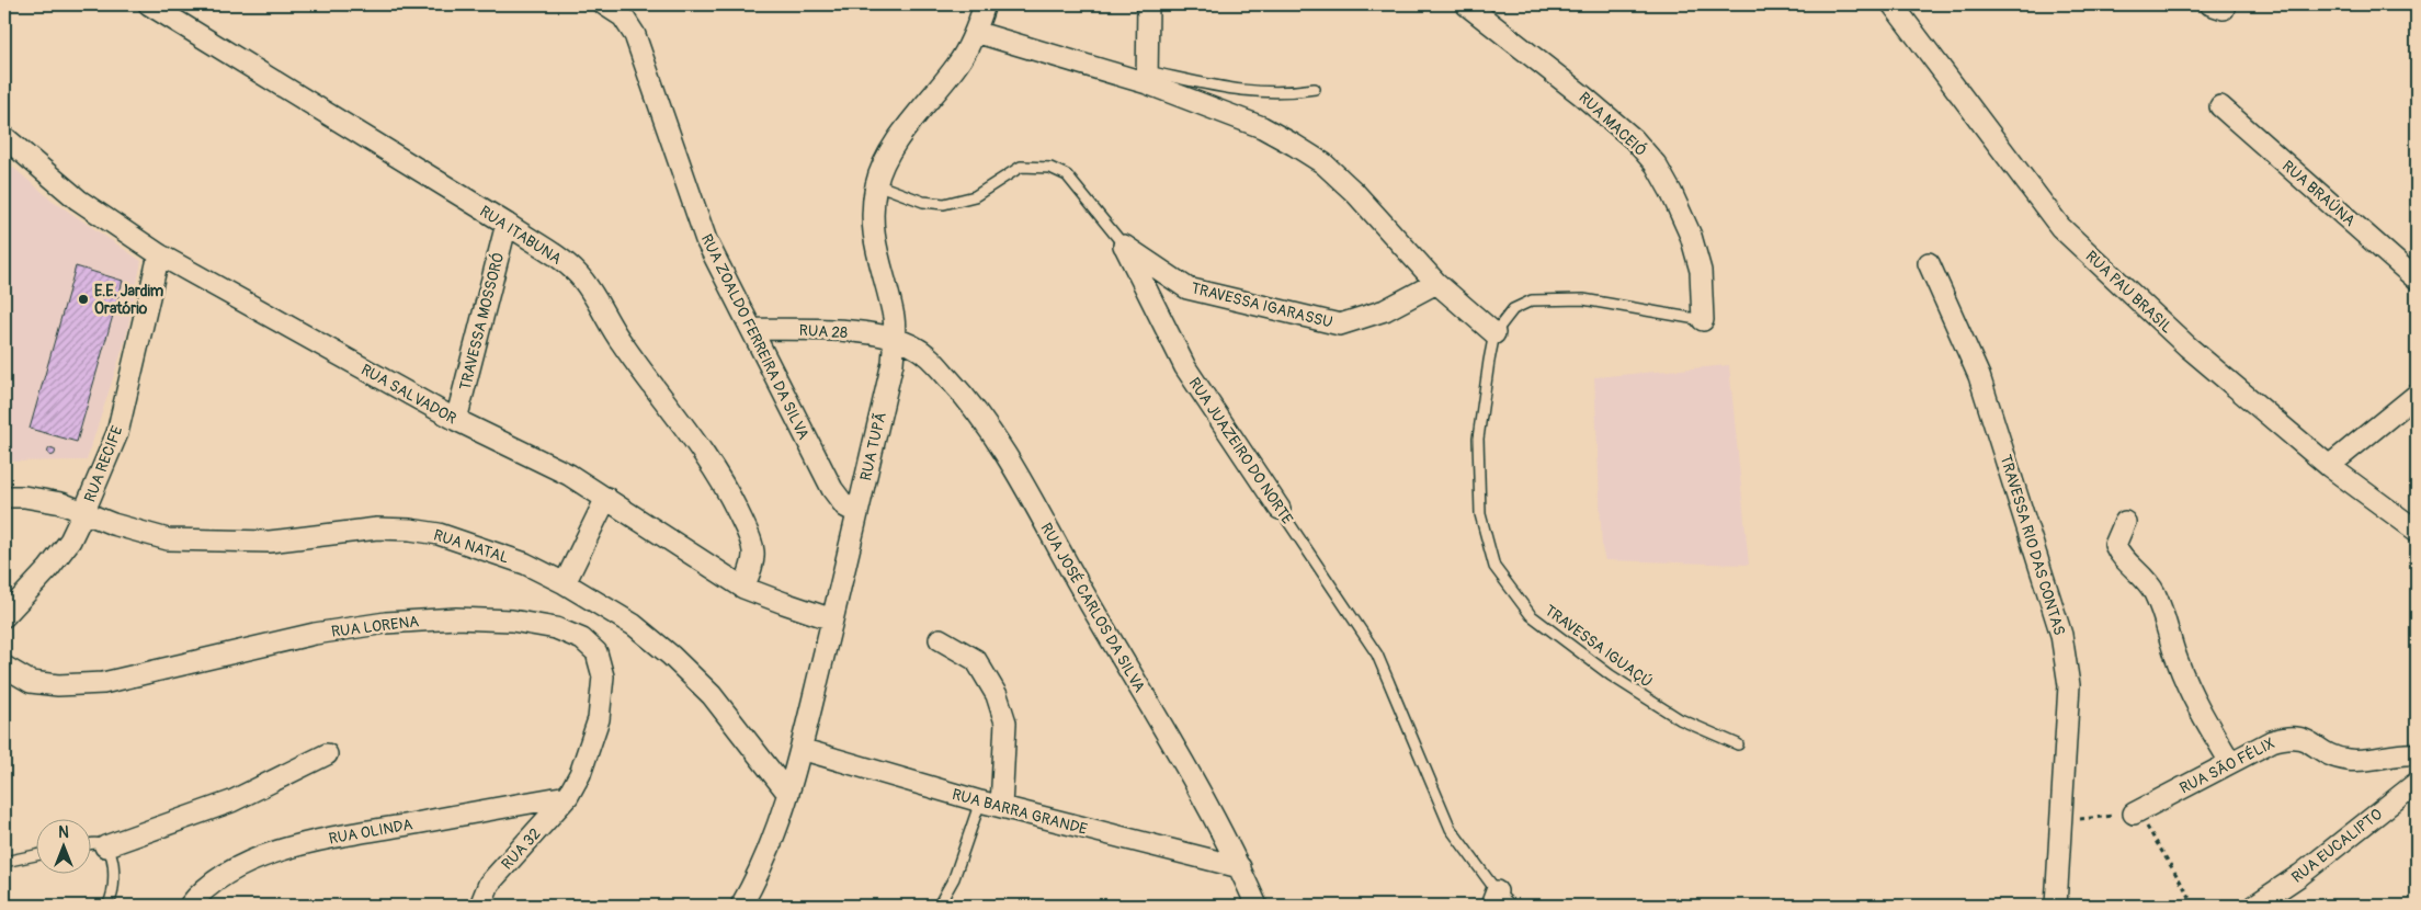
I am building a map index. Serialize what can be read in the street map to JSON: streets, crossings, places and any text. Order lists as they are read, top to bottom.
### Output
{
  "streets": {
    "street": [
      "RUA MACEIÓ",
      "RUA BRAÚNA",
      "RUA ITABUNA",
      "RUA PAU BRASIL",
      "TRAVESSA IGARASSU",
      "TRAVESSA MOSSORÓ",
      "RUA 28",
      "RUA ZOALDO FERREIRA DA SILVA",
      "RUA SALVADOR",
      "RUA TUPÃ",
      "RUA JUAZEIRO DO NORTE",
      "RUA RECIFE",
      "TRAVESSA RIO DAS CONTAS",
      "RUA NATAL",
      "RUA JOSÉ CARLOS DA SILVA",
      "RUA LORENA",
      "RUA SÃO FÉLIX",
      "RUA BARRA GRANDE",
      "RUA OLINDA",
      "RUA EUCALIPTO",
      "RUA 32"
    ],
    "lane": ["TRAVESSA IGUAÇÚ"]
  },
  "crossings": [
    ["RUA ITABUNA", "TRAVESSA MOSSORÓ"],
    ["RUA ITABUNA", "RUA SALVADOR"],
    ["TRAVESSA IGARASSU", "RUA JUAZEIRO DO NORTE"],
    ["TRAVESSA MOSSORÓ", "RUA SALVADOR"],
    ["RUA 28", "RUA ZOALDO FERREIRA DA SILVA"],
    ["RUA 28", "RUA TUPÃ"],
    ["RUA 28", "RUA JOSÉ CARLOS DA SILVA"],
    ["RUA ZOALDO FERREIRA DA SILVA", "RUA TUPÃ"],
    ["RUA SALVADOR", "RUA TUPÃ"],
    ["RUA SALVADOR", "RUA RECIFE"],
    ["RUA TUPÃ", "RUA JUAZEIRO DO NORTE"],
    ["RUA TUPÃ", "RUA NATAL"],
    ["RUA TUPÃ", "RUA JOSÉ CARLOS DA SILVA"],
    ["RUA TUPÃ", "RUA BARRA GRANDE"],
    ["RUA RECIFE", "RUA NATAL"],
    ["RUA JOSÉ CARLOS DA SILVA", "RUA BARRA GRANDE"],
    ["RUA LORENA", "RUA OLINDA"],
    ["RUA LORENA", "RUA 32"],
    ["RUA OLINDA", "RUA 32"]
  ],
  "places": ["E.E. Jardim Oratório"],
  "north": "top"
}
